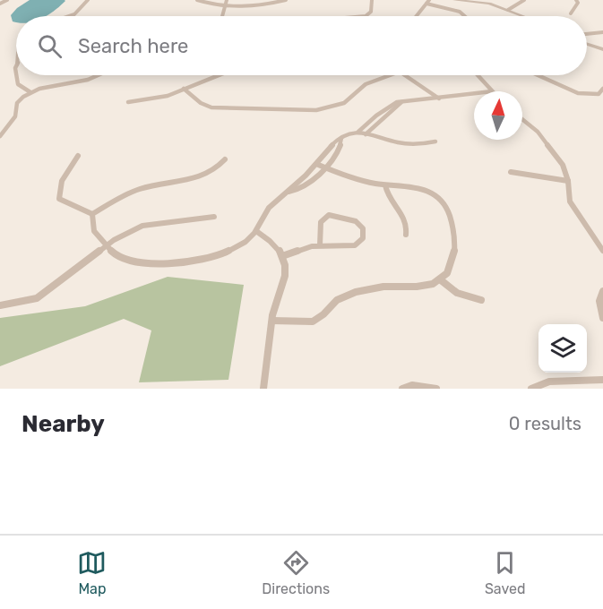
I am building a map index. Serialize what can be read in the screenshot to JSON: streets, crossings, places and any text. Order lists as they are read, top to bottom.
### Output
{
  "north": "top",
  "page": {
    "search": "Search here",
    "heading": ["Nearby", "0 results"],
    "nav": ["Map", "Directions", "Saved"]
  }
}
